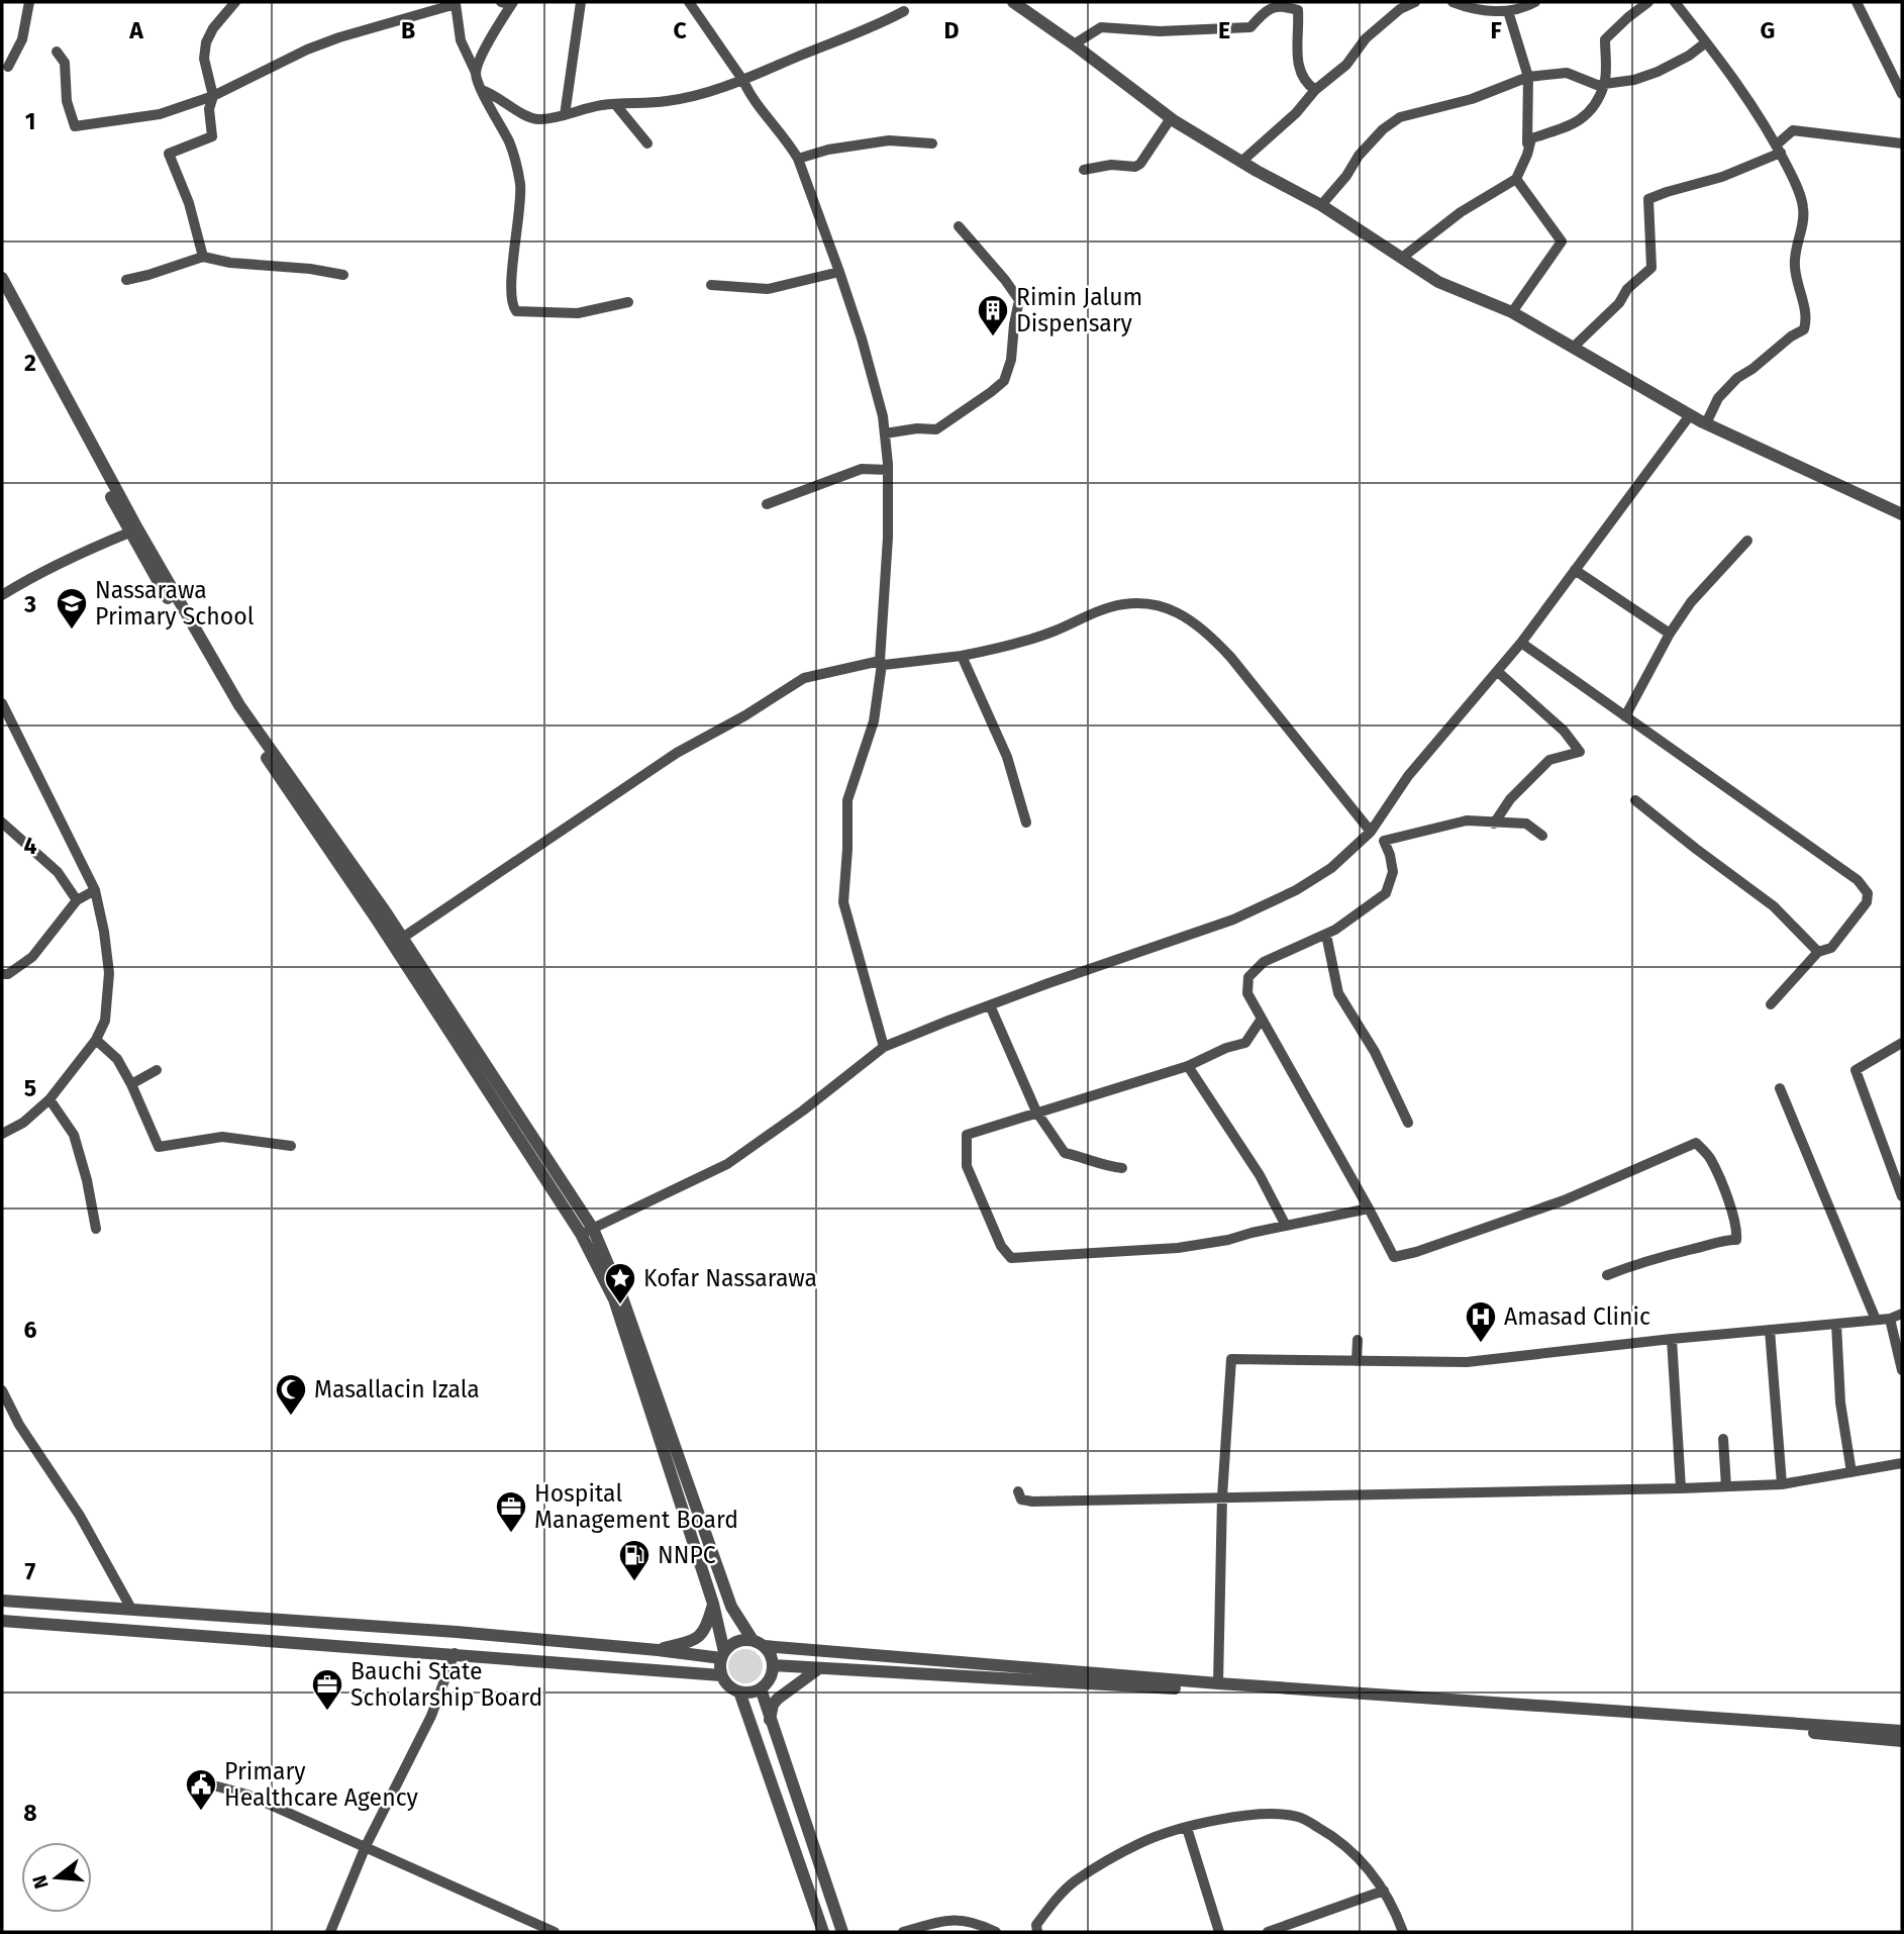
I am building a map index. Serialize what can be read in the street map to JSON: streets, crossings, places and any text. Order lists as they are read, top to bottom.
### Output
{
  "places": {
    "building": ["Rimin Jalum Dispensary"],
    "school or university": ["Nassarawa Primary School"],
    "place": ["Kofar Nassarawa"],
    "hospital": ["Amasad Clinic"],
    "mosque": ["Masallacin Izala"],
    "office": ["Hospital Management Board", "Bauchi State Scholarship Board"],
    "fuel station": ["NNPC"],
    "public building": ["Primary Healthcare Agency"]
  },
  "north": "left",
  "grid": {
    "columns": [
      "A",
      "B",
      "C",
      "D",
      "E",
      "F",
      "G"
    ],
    "rows": [
      "1",
      "2",
      "3",
      "4",
      "5",
      "6",
      "7",
      "8"
    ]
  }
}
